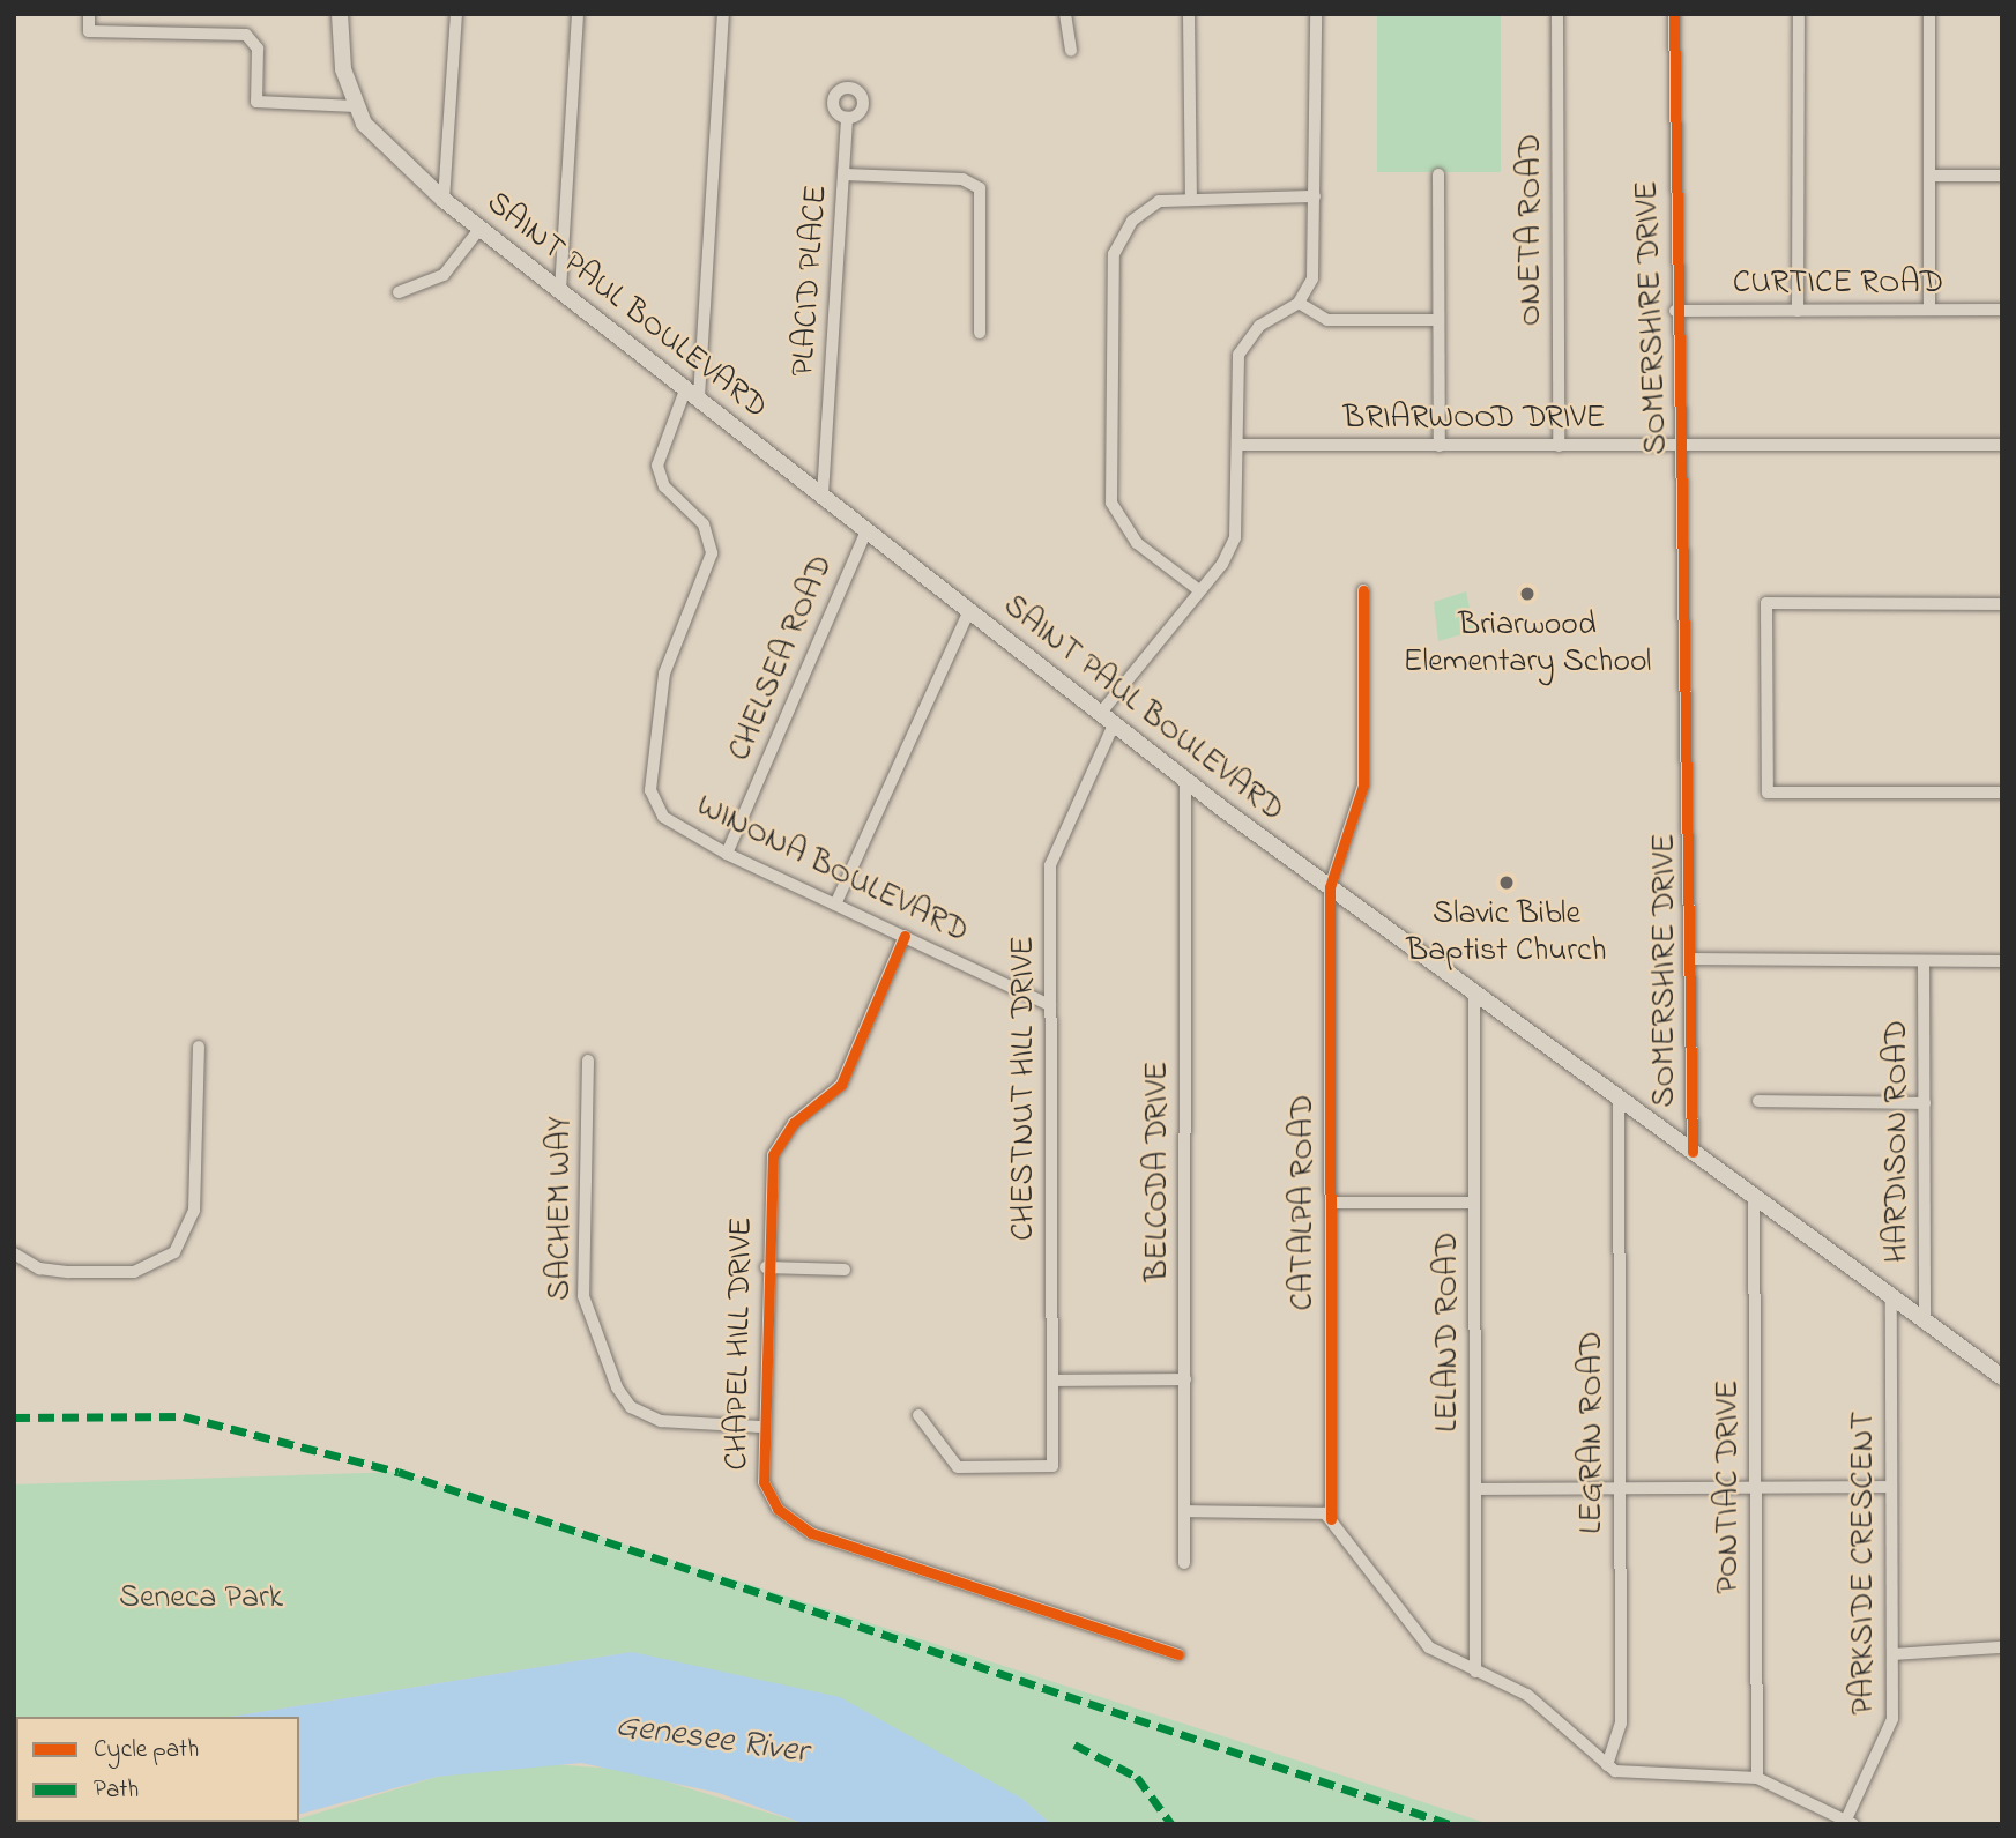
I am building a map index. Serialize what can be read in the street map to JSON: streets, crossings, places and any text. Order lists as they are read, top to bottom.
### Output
{
  "streets": {
    "main road": ["SAINT PAUL BOULEVARD"],
    "street": [
      "ONETA ROAD",
      "PLACID PLACE",
      "CURTICE ROAD",
      "SOMERSHIRE DRIVE",
      "BRIARWOOD DRIVE",
      "CHELSEA ROAD",
      "WINONA BOULEVARD",
      "CHESTNUT HILL DRIVE",
      "HARDISON ROAD",
      "BELCODA DRIVE",
      "CATALPA ROAD",
      "SACHEM WAY",
      "LELAND ROAD",
      "CHAPEL HILL DRIVE",
      "LEGRAN ROAD",
      "PONTIAC DRIVE",
      "PARKSIDE CRESCENT"
    ]
  },
  "crossings": [
    ["ONETA ROAD", "BRIARWOOD DRIVE"],
    ["PLACID PLACE", "SAINT PAUL BOULEVARD"],
    ["CURTICE ROAD", "SOMERSHIRE DRIVE"],
    ["SAINT PAUL BOULEVARD", "SOMERSHIRE DRIVE"],
    ["SAINT PAUL BOULEVARD", "CHELSEA ROAD"],
    ["SAINT PAUL BOULEVARD", "WINONA BOULEVARD"],
    ["SAINT PAUL BOULEVARD", "CHESTNUT HILL DRIVE"],
    ["SAINT PAUL BOULEVARD", "HARDISON ROAD"],
    ["SAINT PAUL BOULEVARD", "BELCODA DRIVE"],
    ["SAINT PAUL BOULEVARD", "CATALPA ROAD"],
    ["SAINT PAUL BOULEVARD", "LELAND ROAD"],
    ["SAINT PAUL BOULEVARD", "LEGRAN ROAD"],
    ["SAINT PAUL BOULEVARD", "PONTIAC DRIVE"],
    ["SAINT PAUL BOULEVARD", "PARKSIDE CRESCENT"],
    ["SOMERSHIRE DRIVE", "BRIARWOOD DRIVE"],
    ["CHELSEA ROAD", "WINONA BOULEVARD"],
    ["WINONA BOULEVARD", "CHESTNUT HILL DRIVE"],
    ["WINONA BOULEVARD", "CHAPEL HILL DRIVE"],
    ["SACHEM WAY", "CHAPEL HILL DRIVE"]
  ],
  "water": ["Genesee River"],
  "parks": ["Seneca Park"],
  "places": ["Briarwood Elementary School", "Slavic Bible Baptist Church"],
  "legend": ["Cycle path", "Path"]
}
